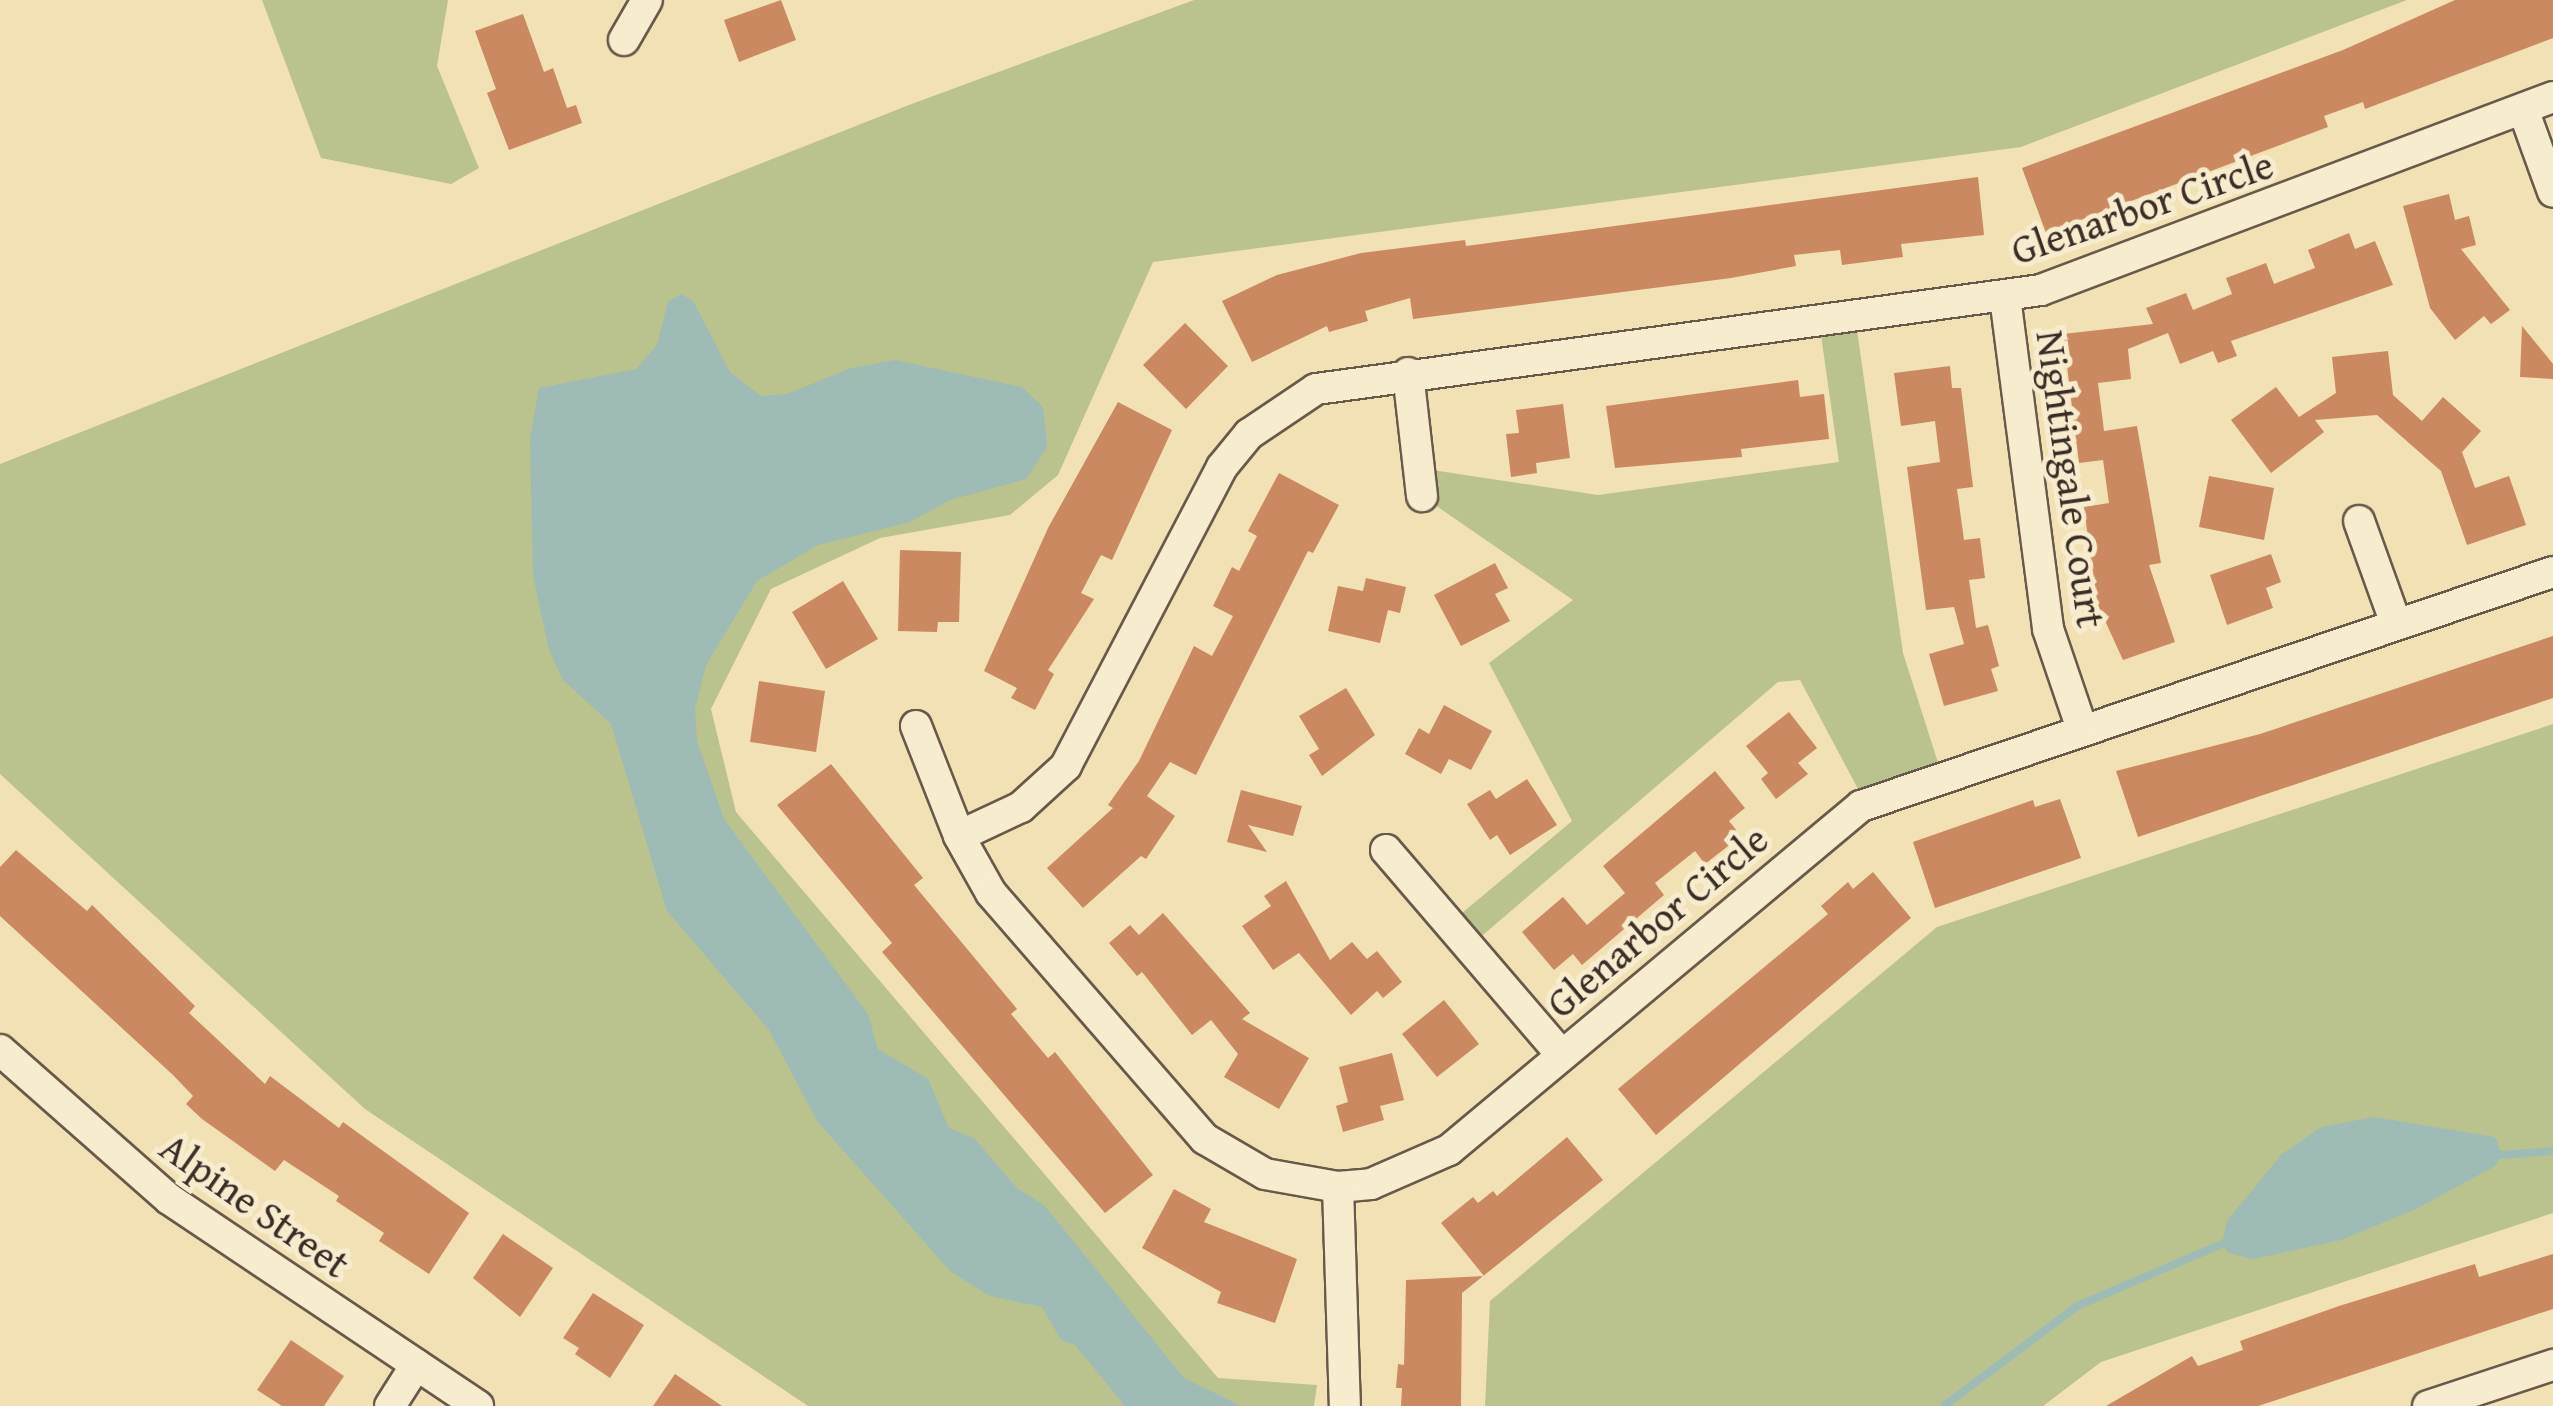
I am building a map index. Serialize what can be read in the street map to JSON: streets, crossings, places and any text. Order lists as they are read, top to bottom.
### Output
{
  "streets": {
    "street": ["Glenarbor Circle", "Nightingale Court", "Alpine Street"]
  },
  "crossings": [
    ["Glenarbor Circle", "Nightingale Court"]
  ]
}
